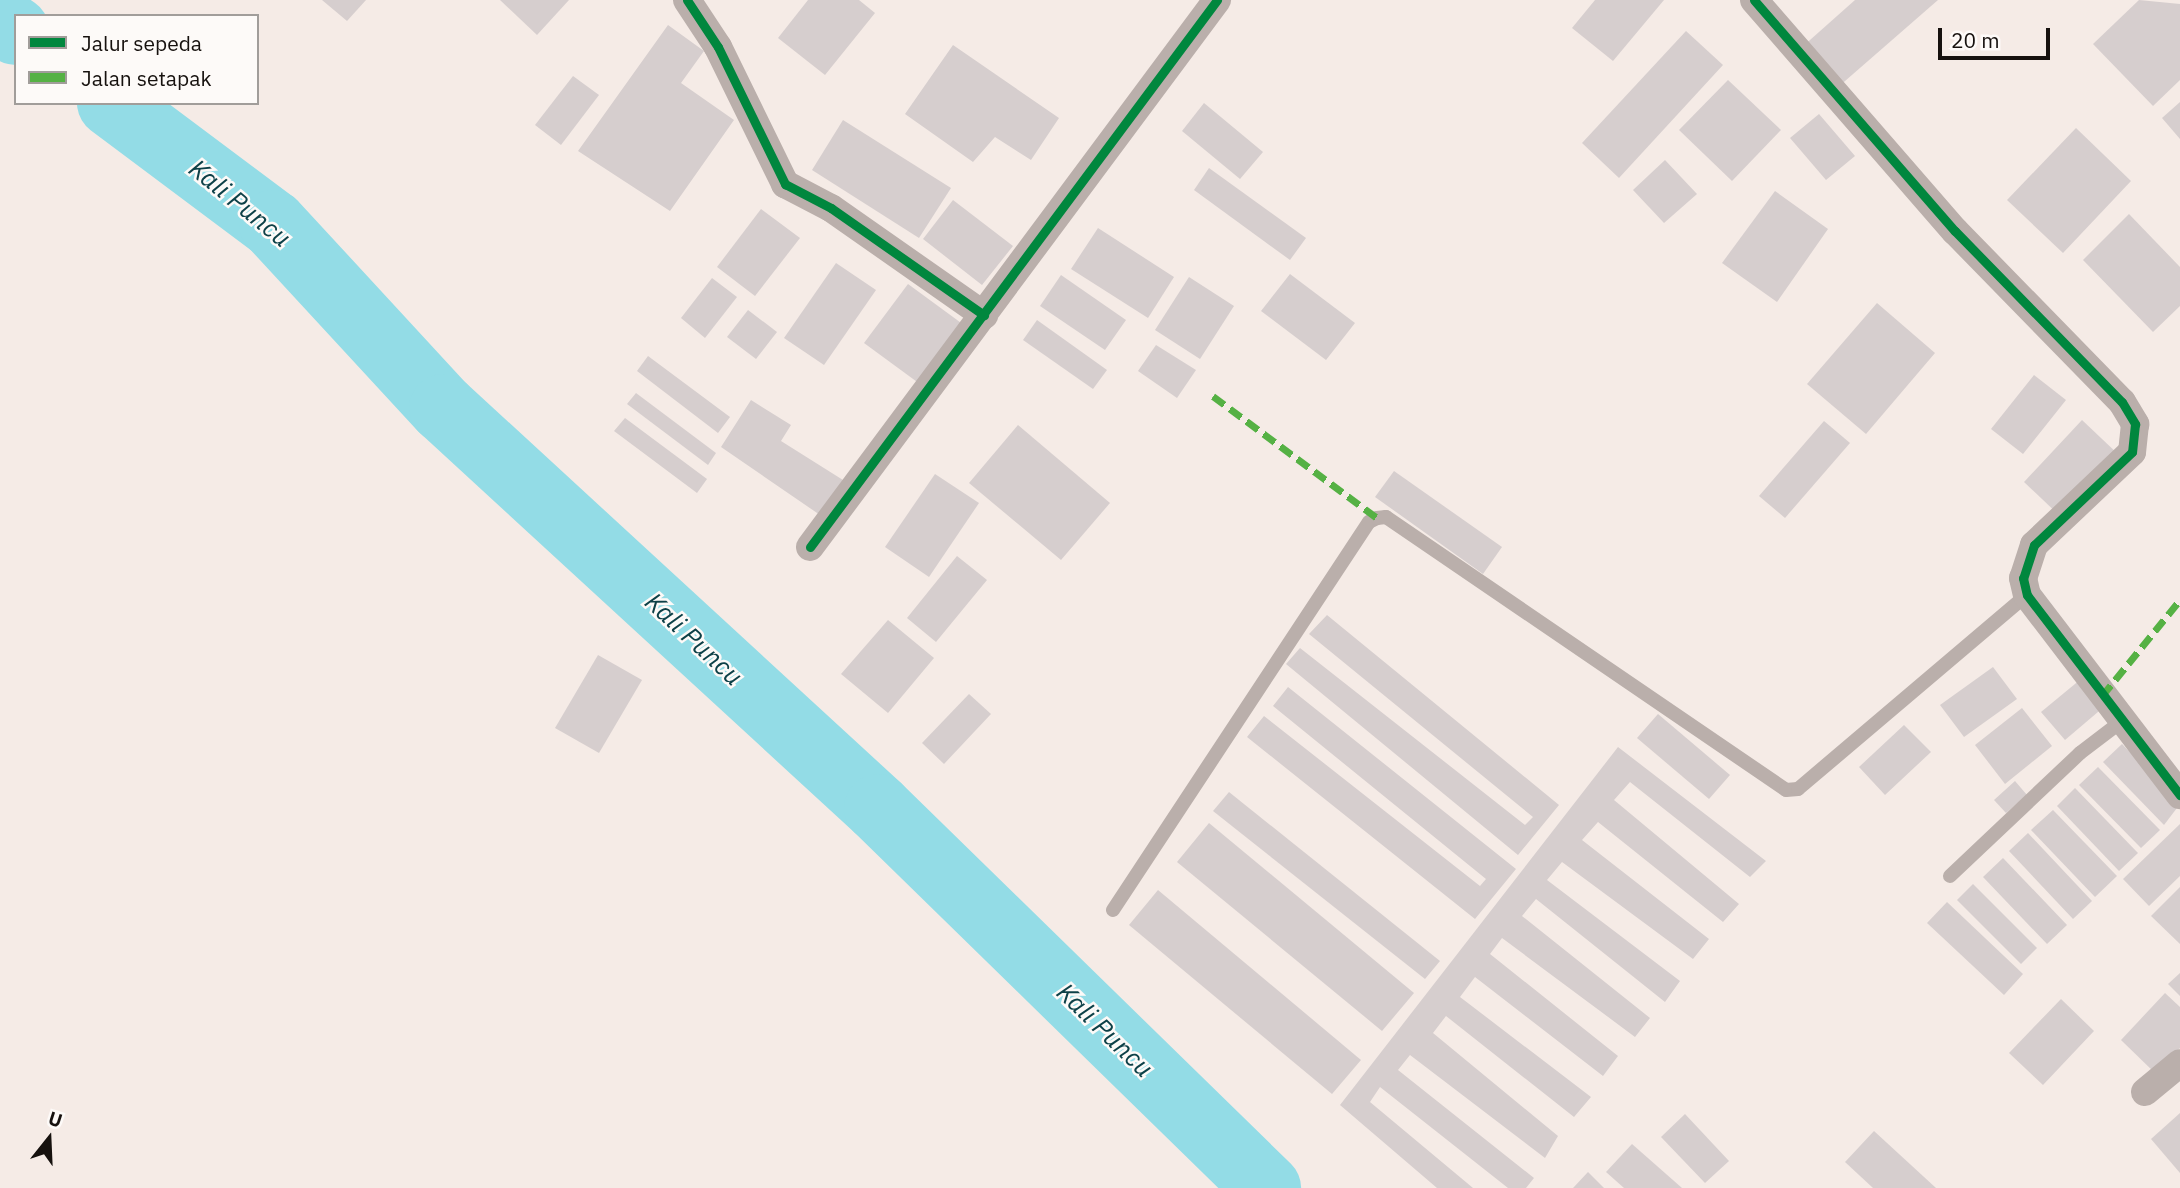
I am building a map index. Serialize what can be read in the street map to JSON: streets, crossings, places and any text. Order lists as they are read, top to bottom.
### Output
{
  "water": ["Kali Puncu"],
  "legend": ["Jalur sepeda", "Jalan setapak"],
  "scale_bar": "20 m",
  "north": "top"
}
